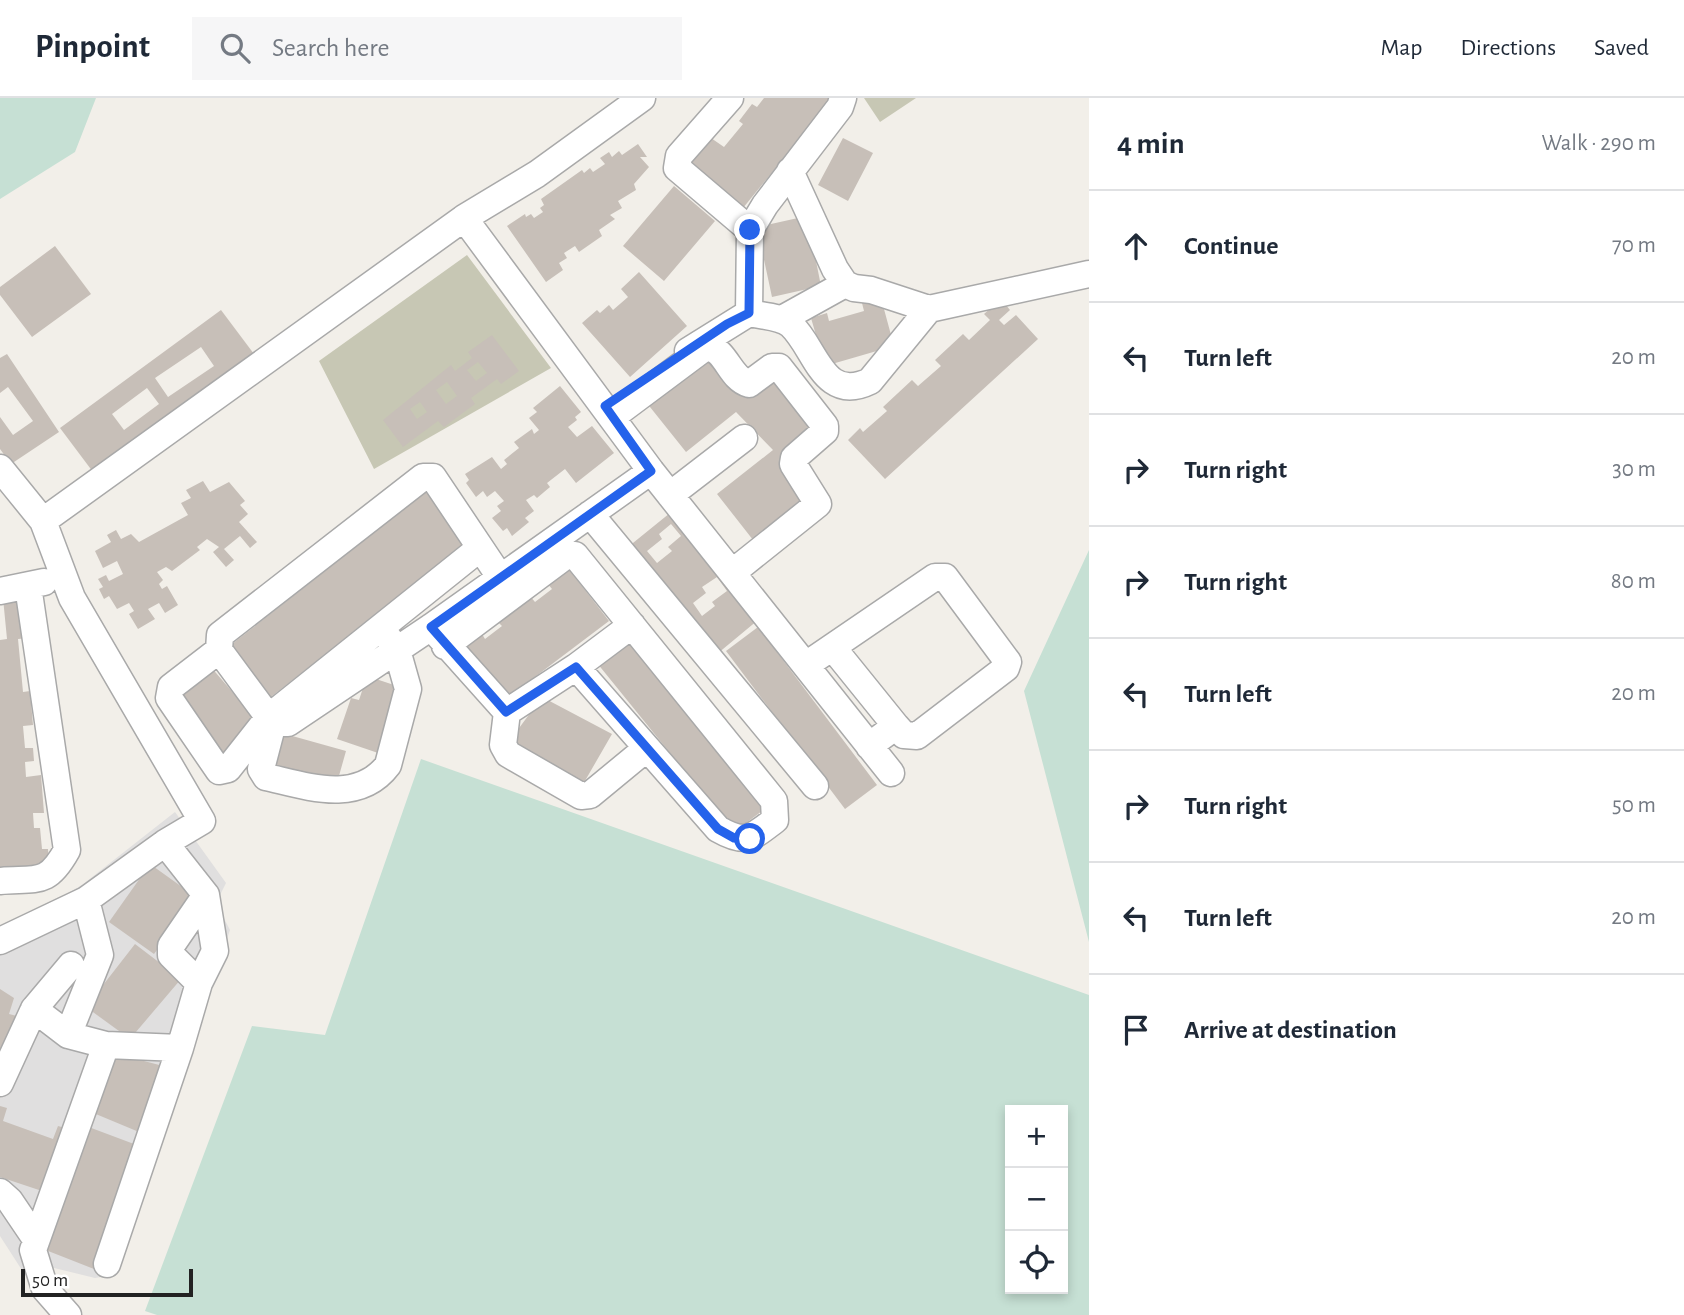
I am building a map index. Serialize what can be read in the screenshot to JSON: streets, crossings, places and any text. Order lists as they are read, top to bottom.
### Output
{
  "scale_bar": "50 m",
  "page": {
    "header": "Pinpoint",
    "search": "Search here",
    "nav": ["Map", "Directions", "Saved"],
    "heading": ["4 min", "Walk · 290 m"],
    "list": [
      ["Continue", "70 m"],
      ["Turn left", "20 m"],
      ["Turn right", "30 m"],
      ["Turn right", "80 m"],
      ["Turn left", "20 m"],
      ["Turn right", "50 m"],
      ["Turn left", "20 m"],
      "Arrive at destination"
    ],
    "map_buttons": ["+", "−"],
    "scale": "50 m"
  }
}
